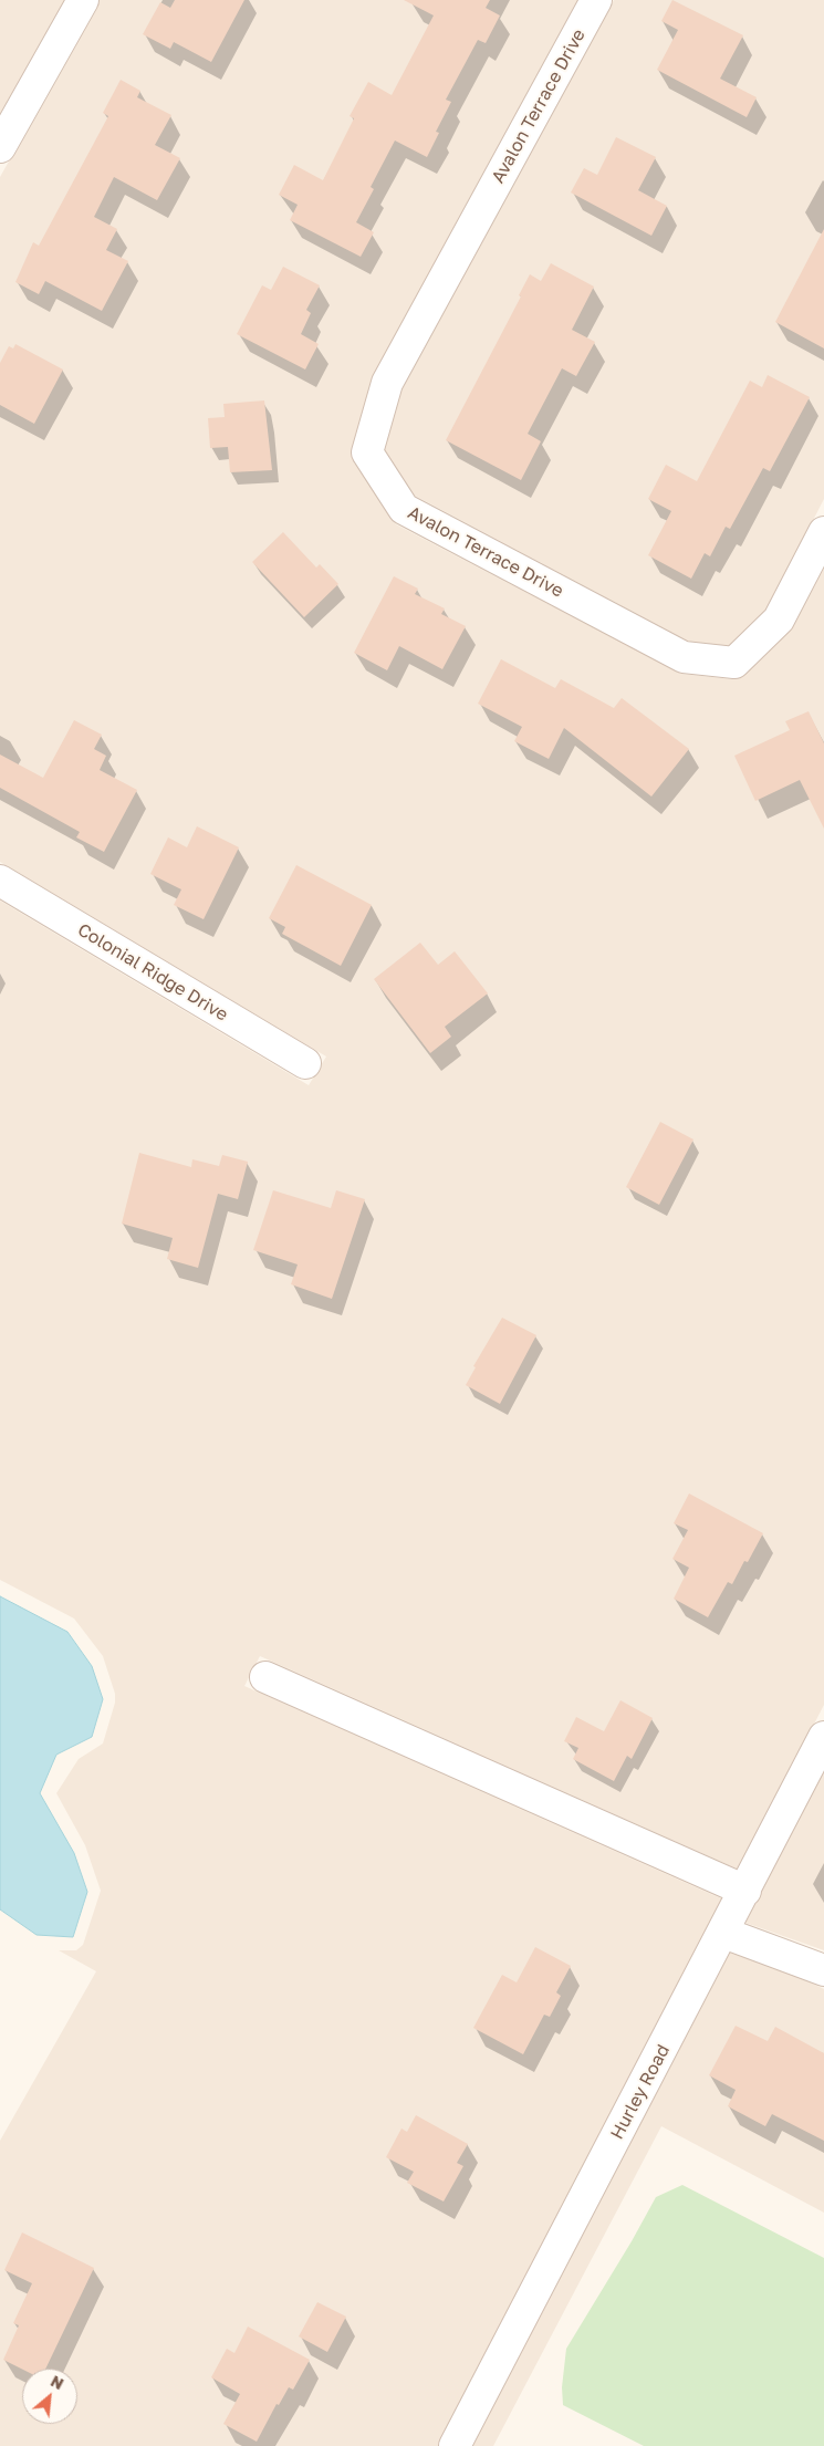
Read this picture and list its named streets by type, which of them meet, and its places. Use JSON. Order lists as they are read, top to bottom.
{
  "streets": {
    "street": ["Avalon Terrace Drive", "Colonial Ridge Drive", "Hurley Road"]
  },
  "north": "top right"
}
